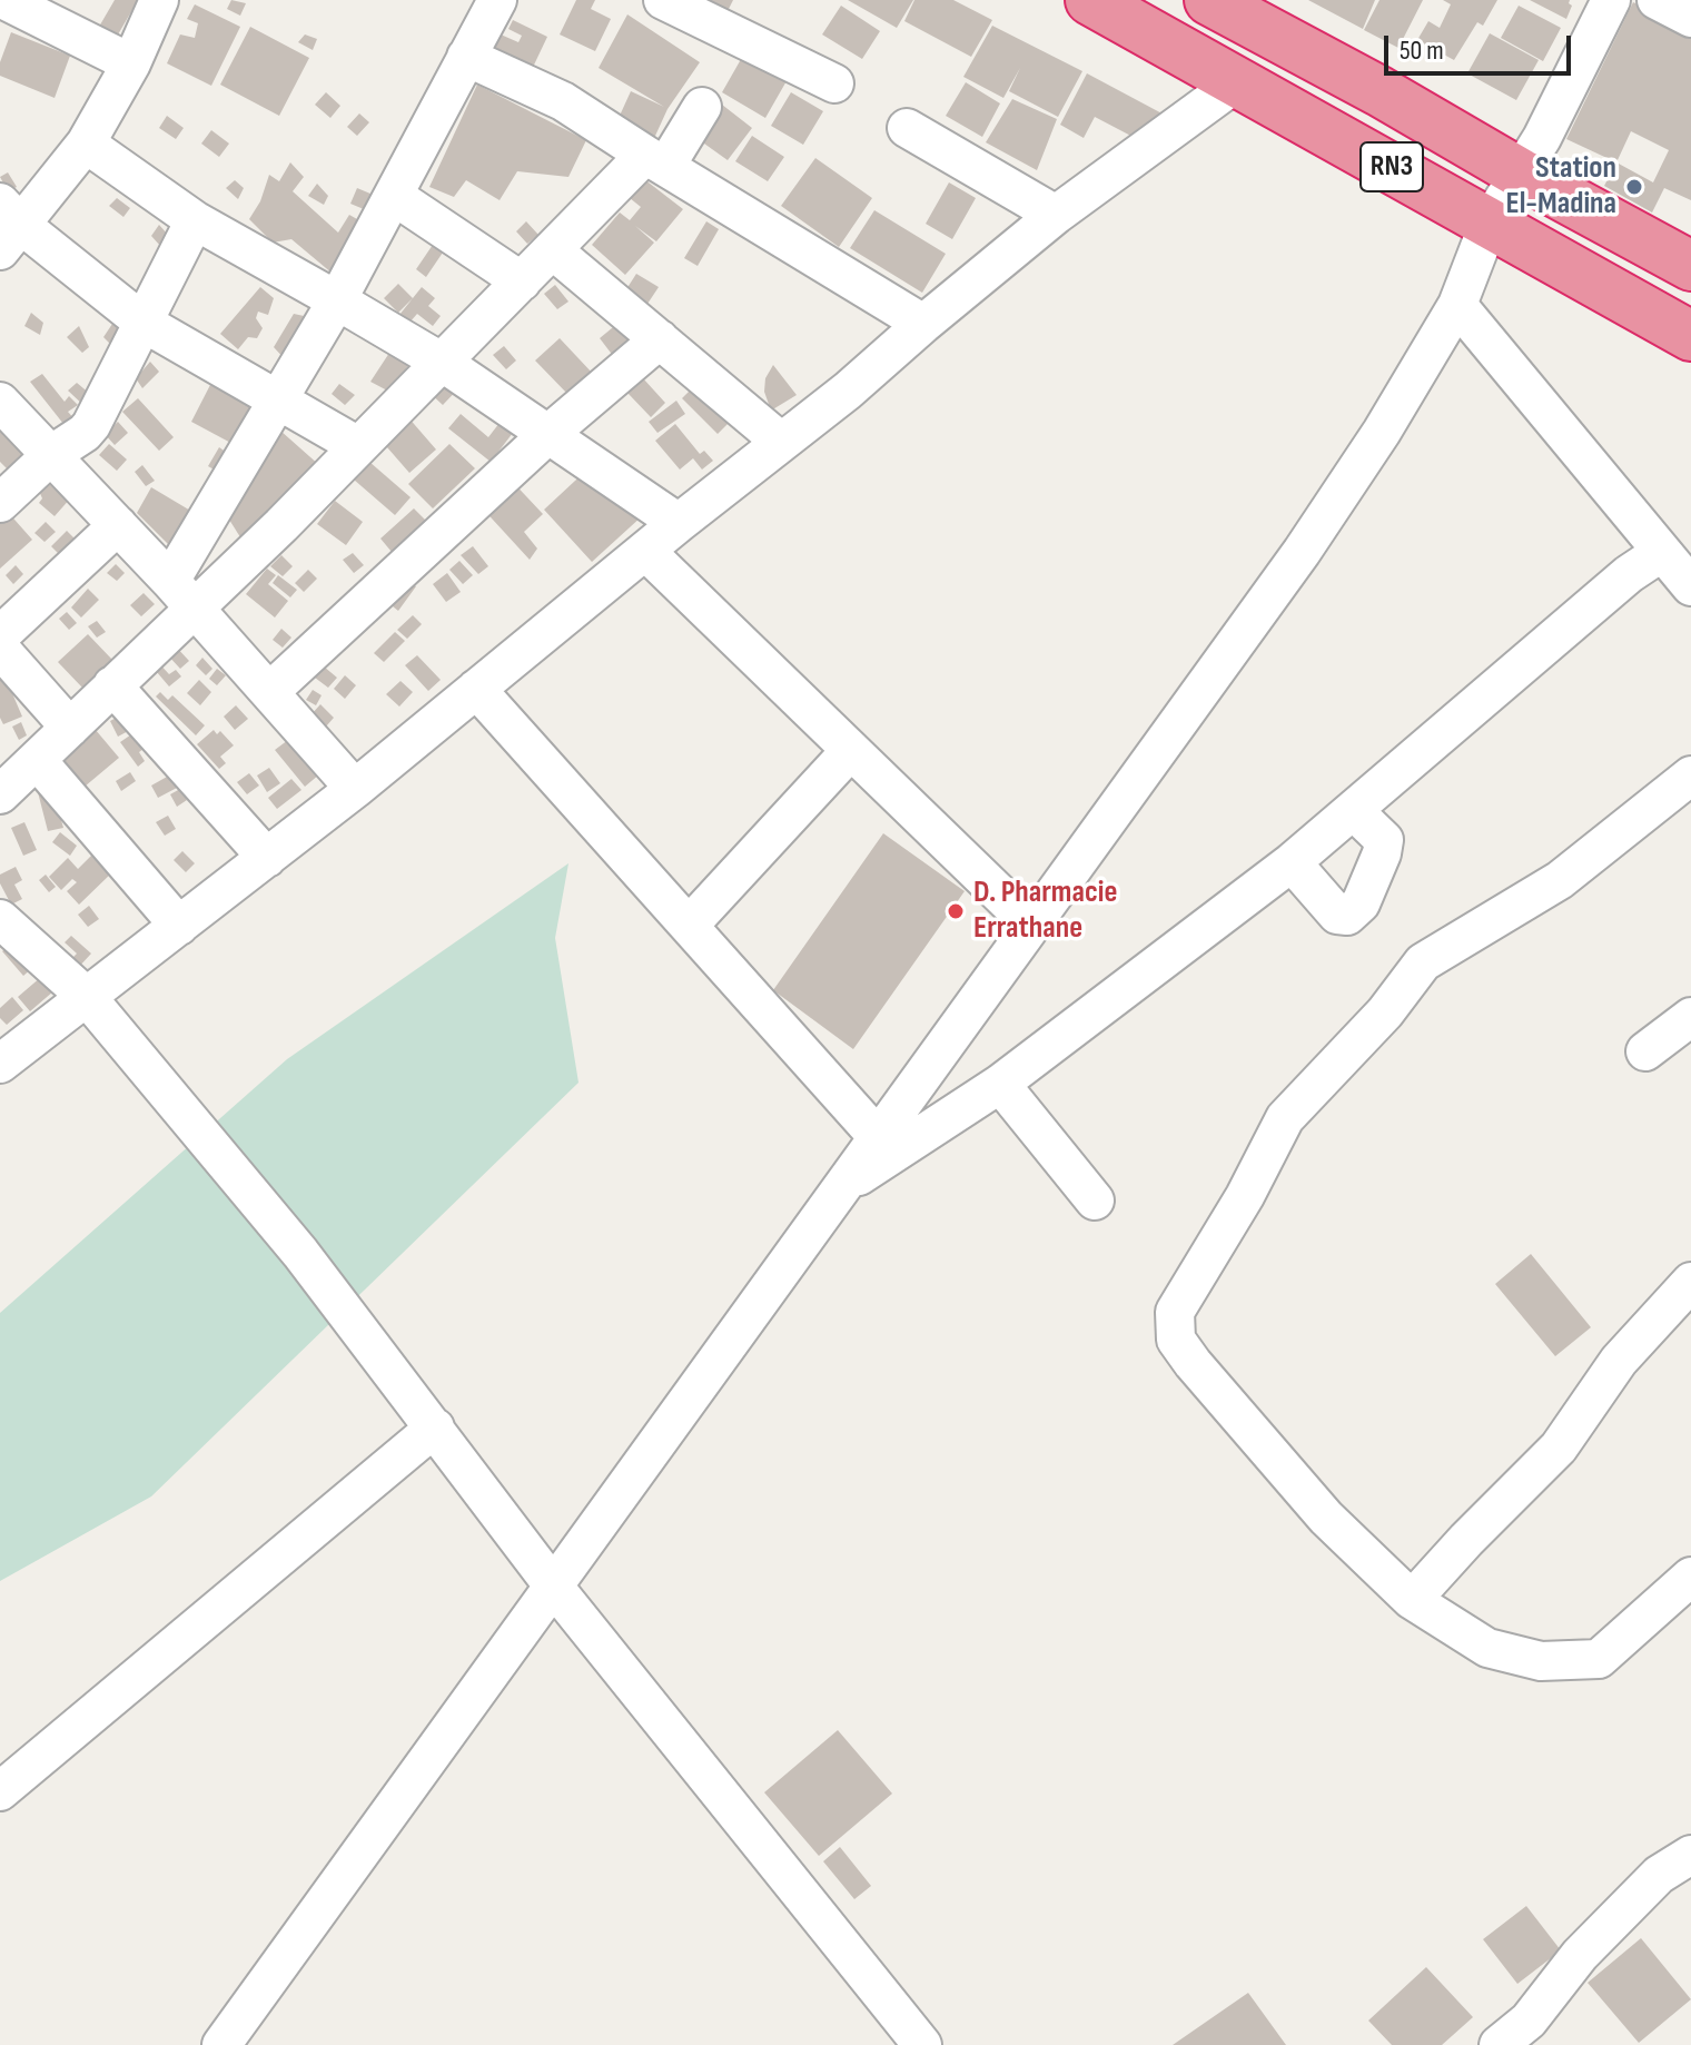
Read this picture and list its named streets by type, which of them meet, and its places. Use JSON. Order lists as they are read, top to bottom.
{
  "streets": {
    "highway": ["RN3"]
  },
  "places": ["Station El-Madina", "D. Pharmacie Errathane"],
  "scale_bar": "50 m"
}
